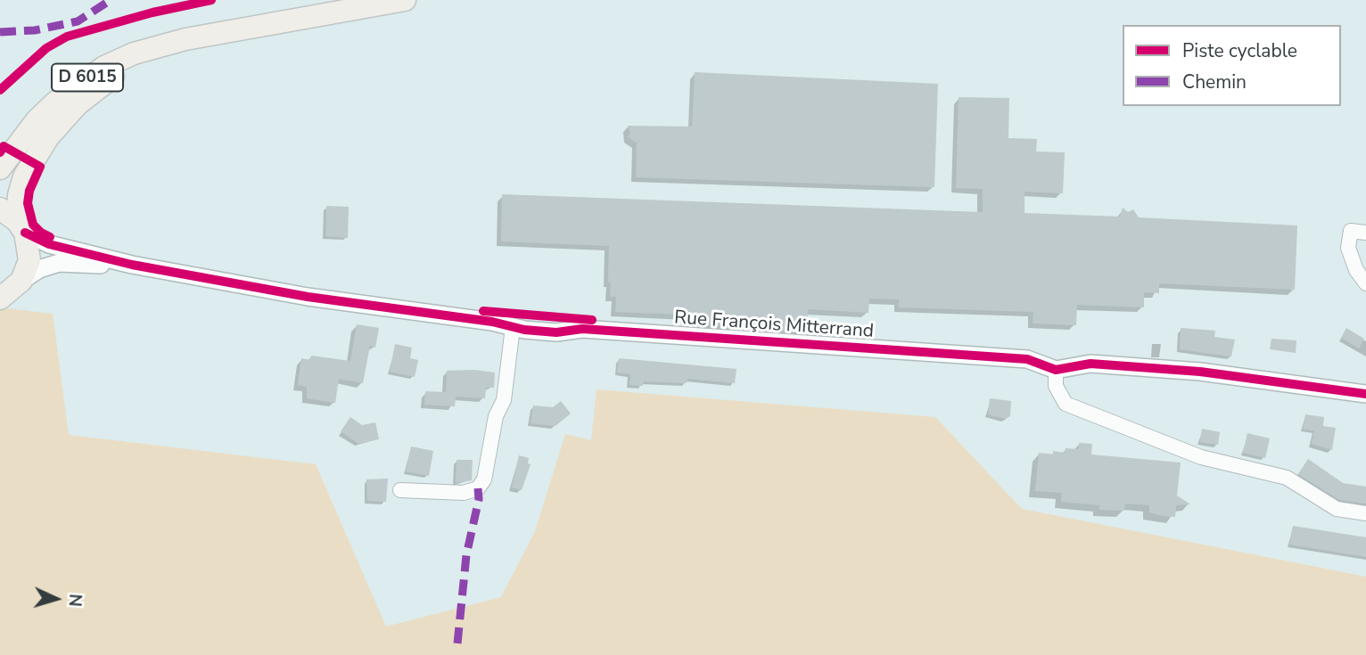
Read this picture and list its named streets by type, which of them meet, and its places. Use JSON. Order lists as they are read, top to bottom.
{
  "streets": {
    "main road": ["D 6015"],
    "street": ["Rue François Mitterrand"]
  },
  "legend": ["Piste cyclable", "Chemin"],
  "north": "right"
}
